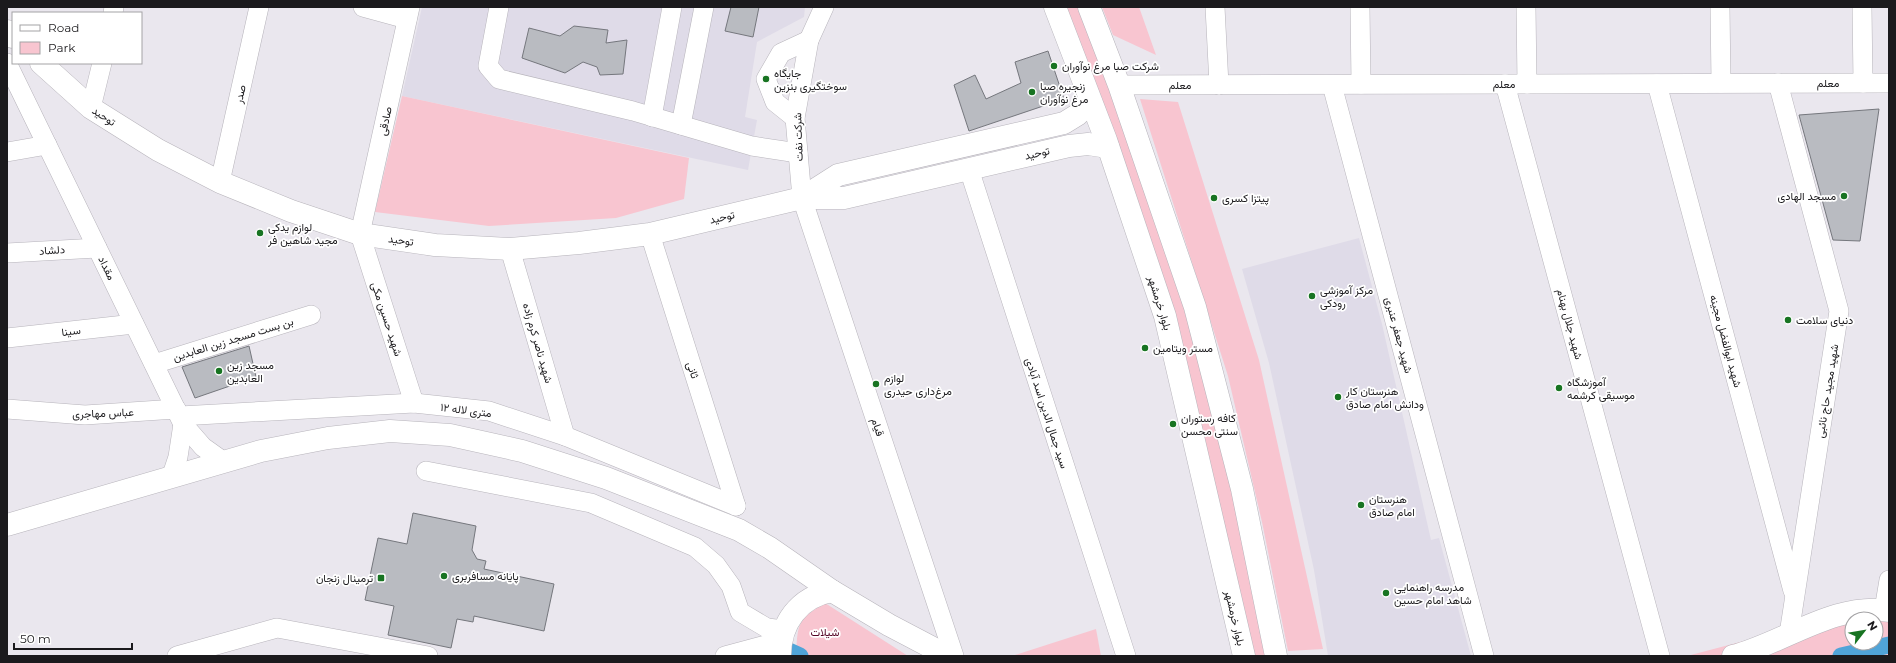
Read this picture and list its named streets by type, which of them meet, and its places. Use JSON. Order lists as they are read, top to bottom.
{
  "streets": {
    "main road": ["توحید", "بلوار خرمشهر"],
    "street": [
      "معلم",
      "صدر",
      "صادقی",
      "شرکت نفت",
      "دلشاد",
      "مقداد",
      "شهید حسین مکی",
      "شهید جلال بهنام",
      "سینا",
      "شهید جعفر عنبری",
      "بن بست مسجد زین العابدین",
      "شهید ابوالفضل مجینه",
      "شهید ناصر کرم زاده",
      "ثانی",
      "شهید مجید حاج نائبی",
      "۱۲ متری لاله",
      "عباس مهاجری",
      "سید جمال الدین اسد آبادی",
      "قیام"
    ]
  },
  "crossings": [
    ["معلم", "شهید جلال بهنام"],
    ["معلم", "شهید جعفر عنبری"],
    ["معلم", "شهید ابوالفضل مجینه"],
    ["معلم", "شهید مجید حاج نائبی"],
    ["صدر", "توحید"],
    ["توحید", "صادقی"],
    ["توحید", "شرکت نفت"],
    ["توحید", "بلوار خرمشهر"],
    ["توحید", "شهید حسین مکی"],
    ["توحید", "شهید ناصر کرم زاده"],
    ["توحید", "ثانی"],
    ["توحید", "سید جمال الدین اسد آبادی"],
    ["توحید", "قیام"],
    ["صادقی", "شهید حسین مکی"],
    ["شرکت نفت", "قیام"],
    ["دلشاد", "مقداد"],
    ["مقداد", "سینا"],
    ["مقداد", "بن بست مسجد زین العابدین"],
    ["مقداد", "۱۲ متری لاله"],
    ["مقداد", "عباس مهاجری"],
    ["شهید حسین مکی", "۱۲ متری لاله"],
    ["شهید ابوالفضل مجینه", "شهید مجید حاج نائبی"],
    ["شهید ناصر کرم زاده", "۱۲ متری لاله"],
    ["ثانی", "۱۲ متری لاله"],
    ["۱۲ متری لاله", "عباس مهاجری"]
  ],
  "parks": ["شیلات"],
  "places": {
    "other": [
      "شرکت صبا مرغ نوآوران",
      "جایگاه سوختگیرى بنزین",
      "زنجیره صبا مرغ نوآوران",
      "مسجد الهادی",
      "پیتزا کسری",
      "لوازم یدکی مجید شاهین فر",
      "مرکز آموزشی رودکی",
      "دنیای سلامت",
      "مستر ویتامین",
      "مسجد زین العابدین",
      "لوازم مرغ‌داری حیدری",
      "آموزشگاه موسیقی کرشمه",
      "هنرستان کار ودانش امام صادق",
      "کافه رستوران سنتی محسن",
      "هنرستان امام صادق",
      "پایانه مسافربری",
      "مدرسه راهنمایی شاهد امام حسین"
    ],
    "transit": ["ترمینال زنجان"]
  },
  "legend": ["Road", "Park"],
  "scale_bar": "50 m",
  "north": "top right"
}
